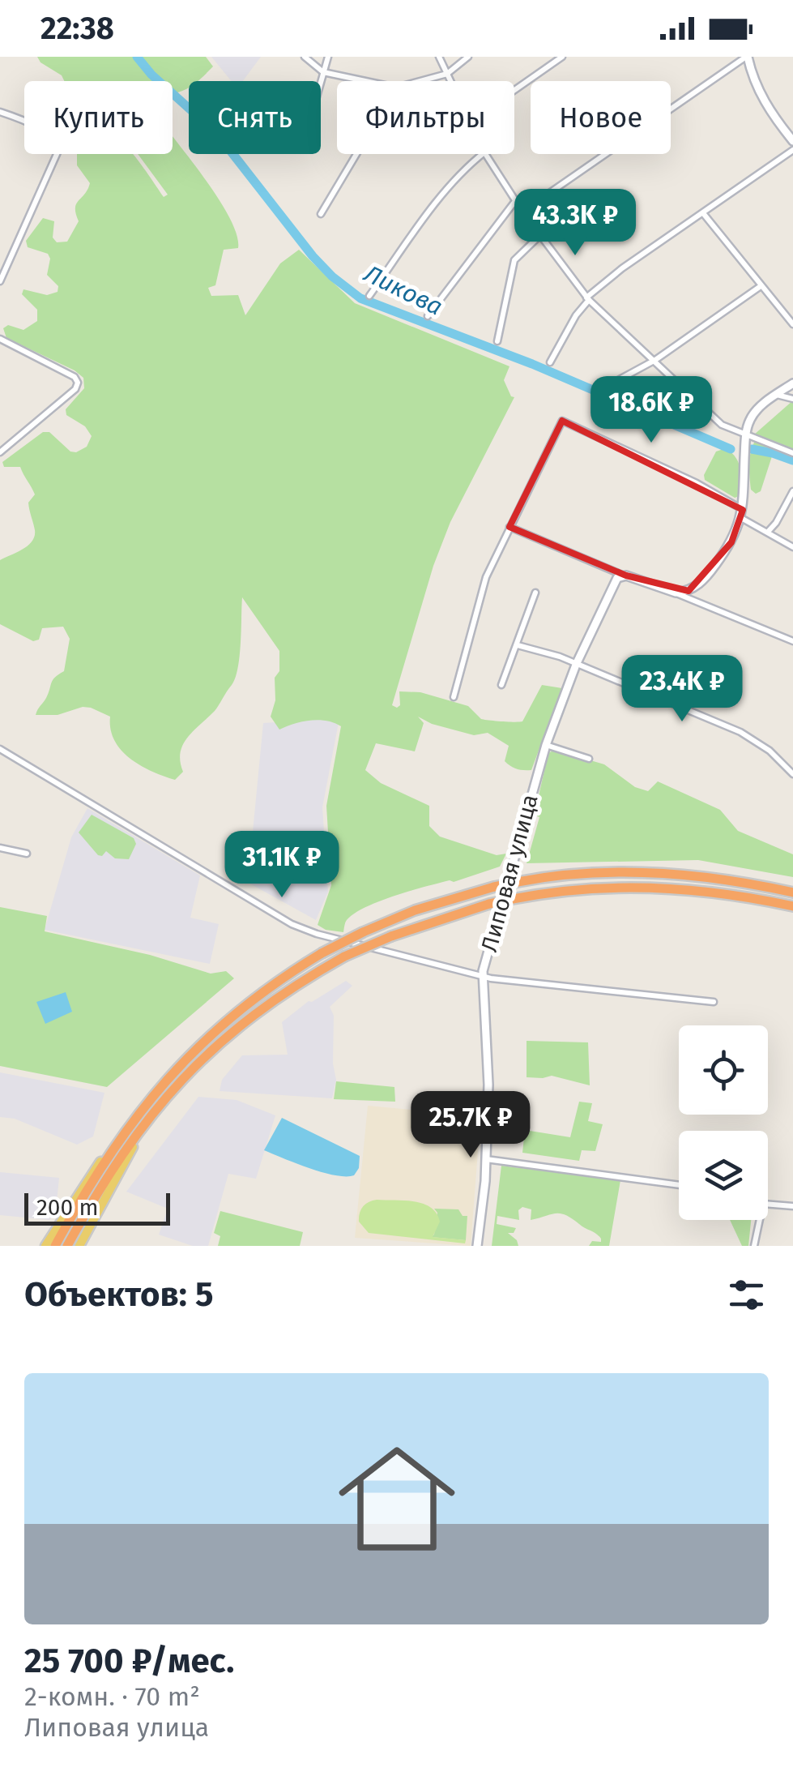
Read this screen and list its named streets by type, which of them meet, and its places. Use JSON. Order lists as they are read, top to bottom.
{
  "streets": {
    "street": ["Липовая улица"]
  },
  "water": ["Ликова"],
  "scale_bar": "200 m",
  "page": {
    "status": "22:38",
    "chip": [
      "Купить",
      "Снять",
      "Фильтры",
      "Новое"
    ],
    "price": [
      "43.3K ₽",
      "18.6K ₽",
      "23.4K ₽",
      "31.1K ₽",
      "25.7K ₽"
    ],
    "scale": "200 m",
    "heading": "Объектов: 5",
    "list": [
      {
        "name": "25 700 ₽/мес.",
        "note": "2-комн. · 70 m² · Липовая улица"
      }
    ]
  }
}
